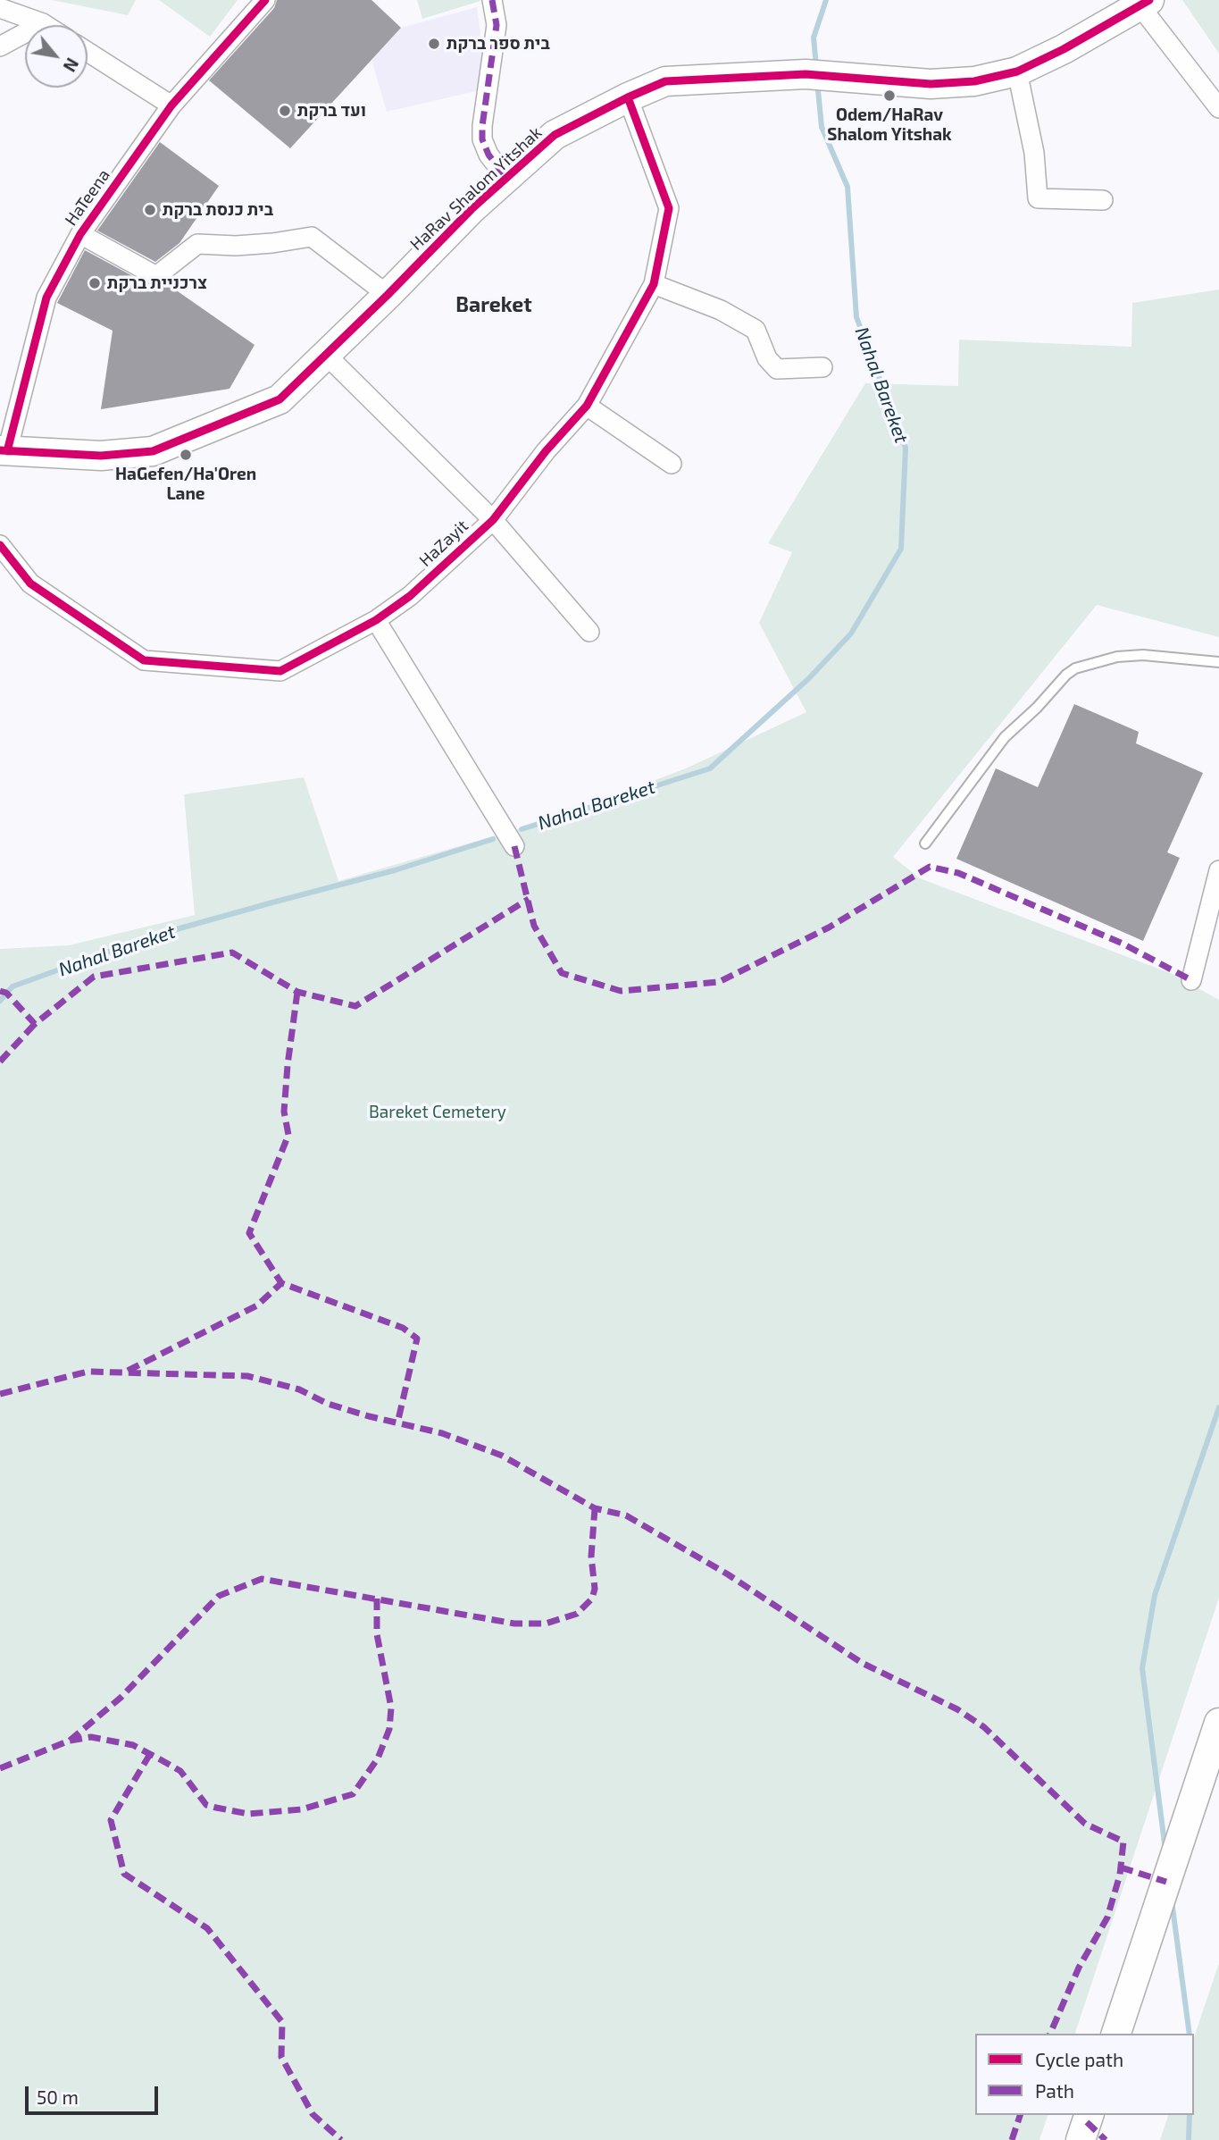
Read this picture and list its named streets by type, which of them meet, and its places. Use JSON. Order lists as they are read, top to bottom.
{
  "streets": {
    "street": ["HaRav Shalom Yitshak", "HaTeena", "HaZayit"]
  },
  "crossings": [
    ["HaRav Shalom Yitshak", "HaTeena"],
    ["HaRav Shalom Yitshak", "HaZayit"]
  ],
  "districts": ["Bareket"],
  "water": ["Nahal Bareket"],
  "parks": ["Bareket Cemetery"],
  "places": [
    "בית ספר ברקת",
    "Odem/HaRav Shalom Yitshak",
    "ועד ברקת",
    "בית כנסת ברקת",
    "צרכניית ברקת",
    "HaGefen/Ha'Oren Lane"
  ],
  "legend": ["Cycle path", "Path"],
  "scale_bar": "50 m",
  "north": "bottom right"
}
